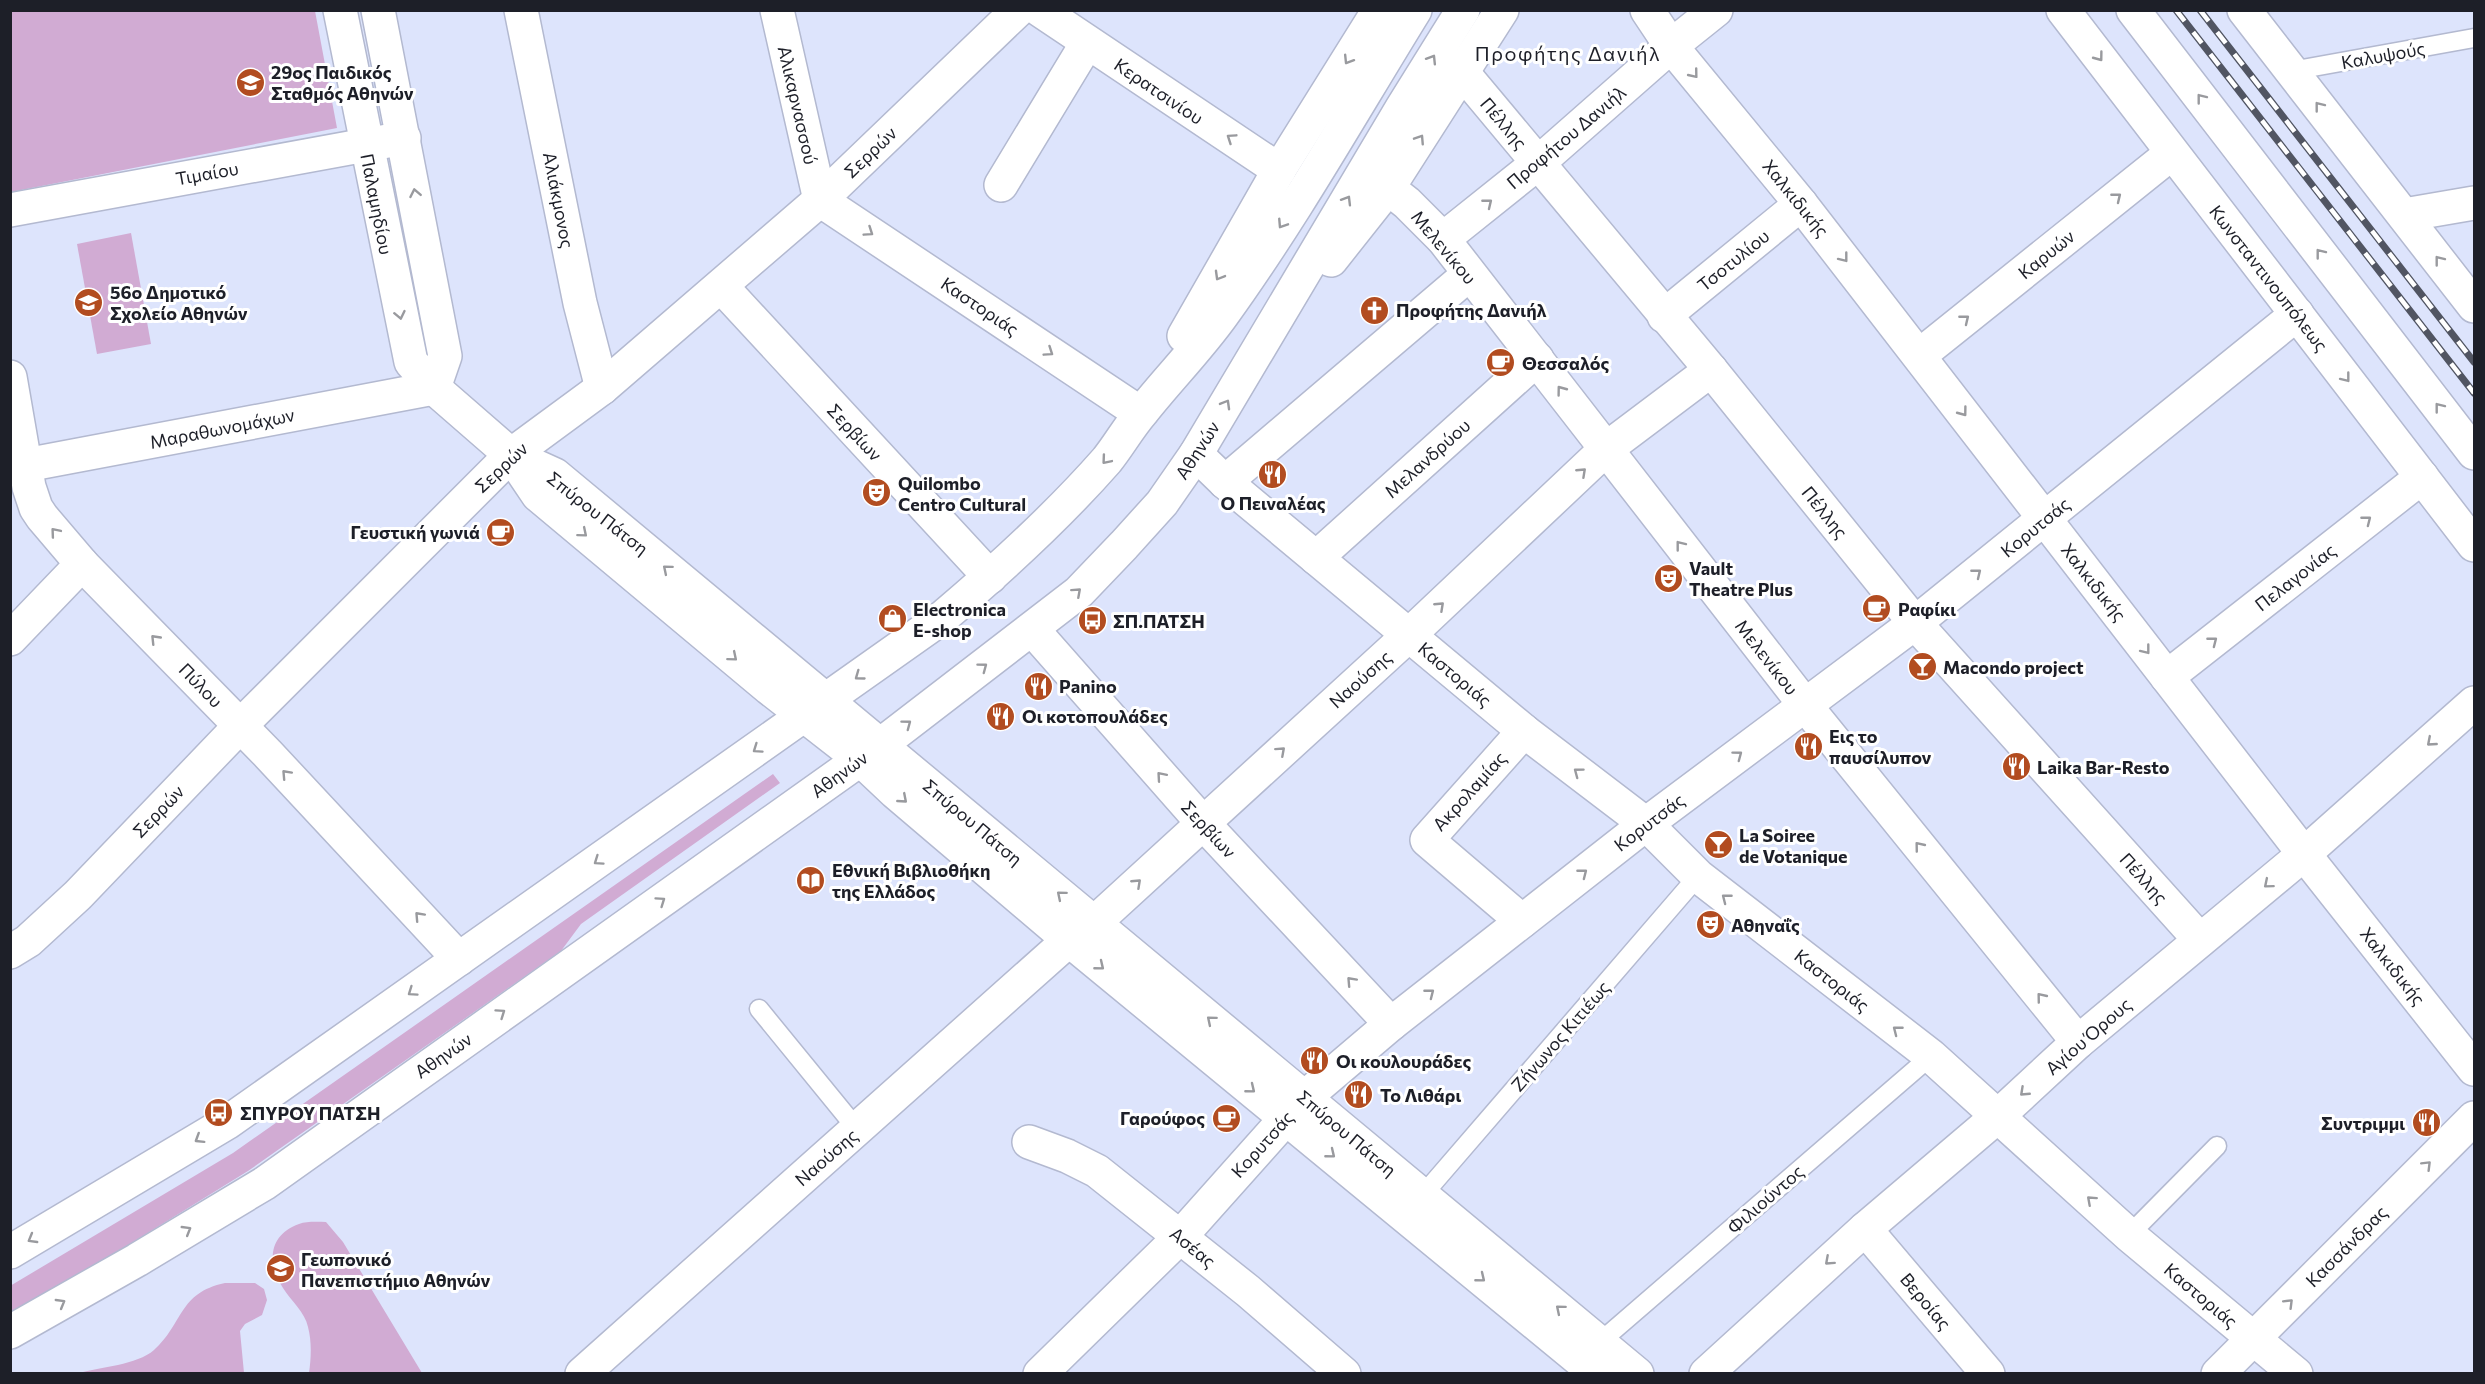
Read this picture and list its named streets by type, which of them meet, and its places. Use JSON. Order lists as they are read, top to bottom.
{
  "streets": {
    "main road": [
      "Κερατσινίου",
      "Αλικαρνασσού",
      "Πέλλης",
      "Προφήτου Δανιήλ",
      "Σερρών",
      "Τιμαίου",
      "Χαλκιδικής",
      "Αλιάκμονος",
      "Παλαμηδίου",
      "Μελενίκου",
      "Καρυών",
      "Τσοτυλίου",
      "Κωνσταντινουπόλεως",
      "Καστοριάς",
      "Μαραθωνομάχων",
      "Σερβίων",
      "Αθηνών",
      "Μελανδρύου",
      "Σπύρου Πάτση",
      "Κορυτσάς",
      "Πελαγονίας",
      "Ναούσης",
      "Πύλου",
      "Ακρολαμίας",
      "Αγίου Όρους",
      "Κασσάνδρας",
      "Ασέας",
      "Βεροίας"
    ],
    "lane": ["Καλυψούς", "Ζήνωνος Κιτιέως", "Φιλιούντος"]
  },
  "crossings": [
    ["Αλικαρνασσού", "Σερρών"],
    ["Αλικαρνασσού", "Καστοριάς"],
    ["Πέλλης", "Προφήτου Δανιήλ"],
    ["Πέλλης", "Τσοτυλίου"],
    ["Πέλλης", "Κορυτσάς"],
    ["Πέλλης", "Ναούσης"],
    ["Πέλλης", "Αγίου Όρους"],
    ["Προφήτου Δανιήλ", "Χαλκιδικής"],
    ["Προφήτου Δανιήλ", "Μελενίκου"],
    ["Σερρών", "Αλιάκμονος"],
    ["Σερρών", "Παλαμηδίου"],
    ["Σερρών", "Καστοριάς"],
    ["Σερρών", "Σερβίων"],
    ["Σερρών", "Σπύρου Πάτση"],
    ["Σερρών", "Πύλου"],
    ["Τιμαίου", "Παλαμηδίου"],
    ["Χαλκιδικής", "Καρυών"],
    ["Χαλκιδικής", "Τσοτυλίου"],
    ["Χαλκιδικής", "Κορυτσάς"],
    ["Χαλκιδικής", "Πελαγονίας"],
    ["Χαλκιδικής", "Αγίου Όρους"],
    ["Παλαμηδίου", "Μαραθωνομάχων"],
    ["Παλαμηδίου", "Σπύρου Πάτση"],
    ["Μελενίκου", "Μελανδρύου"],
    ["Μελενίκου", "Κορυτσάς"],
    ["Μελενίκου", "Ναούσης"],
    ["Μελενίκου", "Αγίου Όρους"],
    ["Καρυών", "Κωνσταντινουπόλεως"],
    ["Κωνσταντινουπόλεως", "Κορυτσάς"],
    ["Κωνσταντινουπόλεως", "Πελαγονίας"],
    ["Καστοριάς", "Αθηνών"],
    ["Καστοριάς", "Μελανδρύου"],
    ["Καστοριάς", "Κορυτσάς"],
    ["Καστοριάς", "Ναούσης"],
    ["Καστοριάς", "Ακρολαμίας"],
    ["Καστοριάς", "Ζήνωνος Κιτιέως"],
    ["Καστοριάς", "Αγίου Όρους"],
    ["Καστοριάς", "Φιλιούντος"],
    ["Καστοριάς", "Κασσάνδρας"],
    ["Μαραθωνομάχων", "Πύλου"],
    ["Σερβίων", "Αθηνών"],
    ["Σερβίων", "Κορυτσάς"],
    ["Σερβίων", "Ναούσης"],
    ["Αθηνών", "Σπύρου Πάτση"],
    ["Σπύρου Πάτση", "Κορυτσάς"],
    ["Σπύρου Πάτση", "Ναούσης"],
    ["Σπύρου Πάτση", "Ζήνωνος Κιτιέως"],
    ["Σπύρου Πάτση", "Φιλιούντος"],
    ["Κορυτσάς", "Ακρολαμίας"],
    ["Κορυτσάς", "Ασέας"],
    ["Αγίου Όρους", "Βεροίας"]
  ],
  "one_way": [
    "Κερατσινίου",
    "Χαλκιδικής",
    "Μελενίκου",
    "Καρυών",
    "Σερβίων",
    "Κορυτσάς",
    "Πελαγονίας",
    "Πύλου",
    "Αγίου Όρους",
    "Κασσάνδρας"
  ],
  "districts": ["Προφήτης Δανιήλ"],
  "places": {
    "school or university": ["29ος Παιδικός Σταθμός Αθηνών", "56ο Δημοτικό Σχολείο Αθηνών", "Γεωπονικό Πανεπιστήμιο Αθηνών"],
    "church": ["Προφήτης Δανιήλ"],
    "cafe": [
      "Θεσσαλός",
      "Γευστική γωνιά",
      "Ραφίκι",
      "Γαρούφος"
    ],
    "restaurant": [
      "Ο Πειναλέας",
      "Panino",
      "Οι κοτοπουλάδες",
      "Εις το παυσίλυπον",
      "Laika Bar-Resto",
      "Οι κουλουράδες",
      "Το Λιθάρι",
      "Συντριμμι"
    ],
    "theatre": ["Quilombo Centro Cultural", "Vault Theatre Plus", "Αθηναΐς"],
    "shop": ["Electronica E-shop"],
    "bus stop": ["ΣΠ.ΠΑΤΣΗ", "ΣΠΥΡΟΥ ΠΑΤΣΗ"],
    "bar": ["Macondo project", "La Soiree de Votanique"],
    "library": ["Εθνική Βιβλιοθήκη της Ελλάδος"]
  }
}
